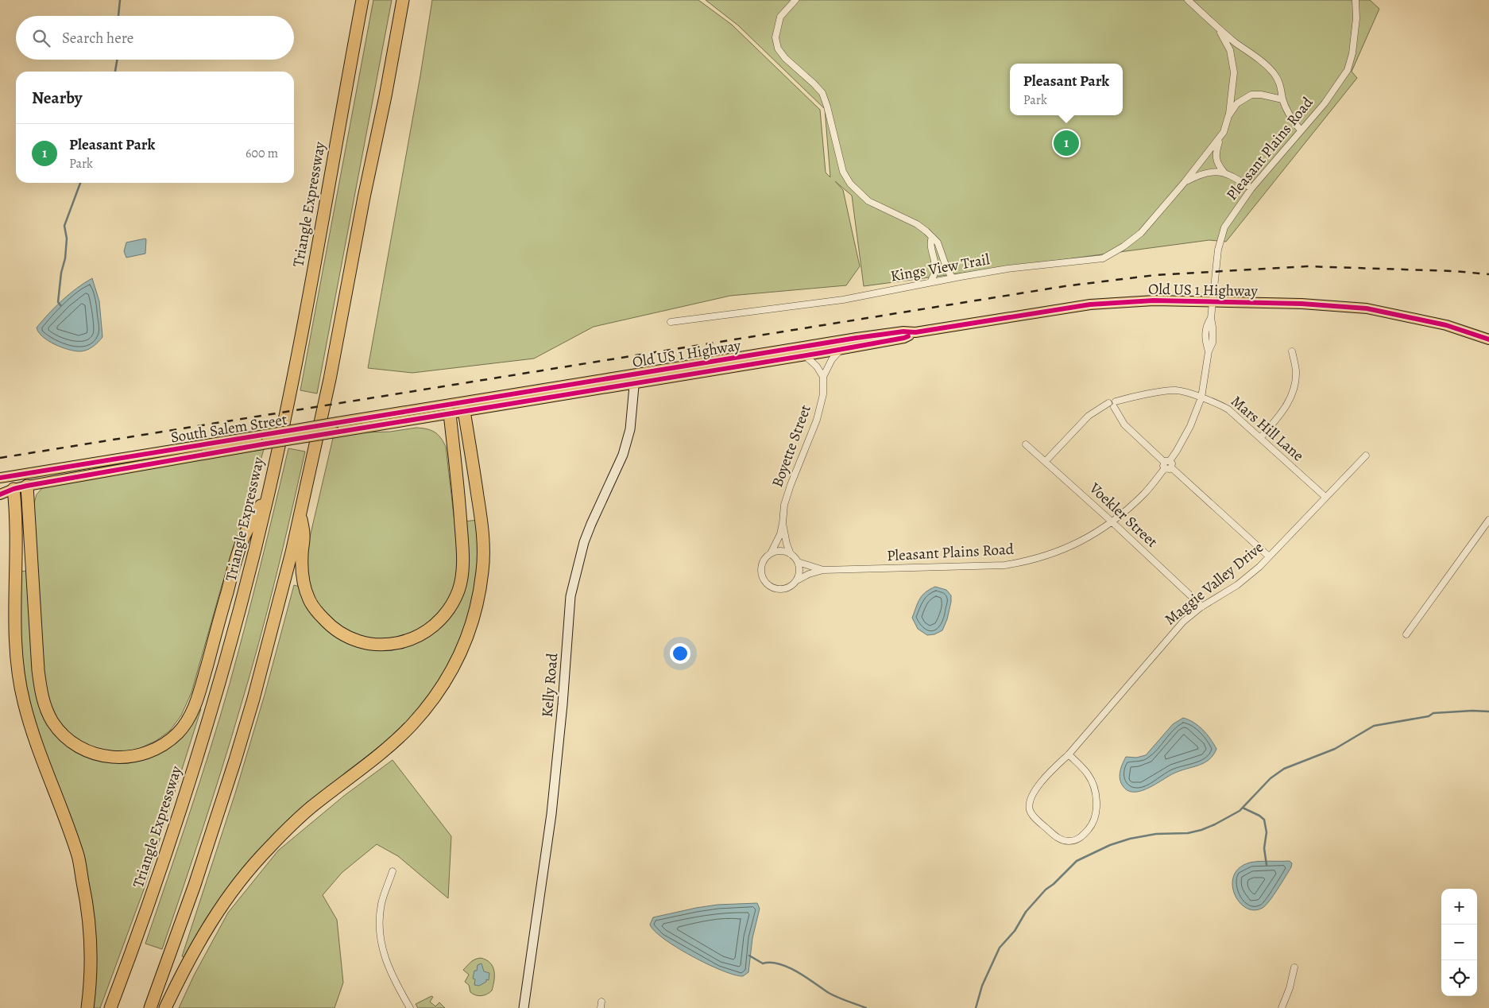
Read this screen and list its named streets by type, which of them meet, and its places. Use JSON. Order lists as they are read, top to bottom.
{
  "streets": {
    "highway": ["Triangle Expressway"],
    "main road": ["Old US 1 Highway", "South Salem Street"],
    "street": [
      "Pleasant Plains Road",
      "Kings View Trail",
      "Mars Hill Lane",
      "Boyette Street",
      "Voekler Street",
      "Maggie Valley Drive",
      "Kelly Road"
    ]
  },
  "crossings": [
    ["Pleasant Plains Road", "Kings View Trail"],
    ["Pleasant Plains Road", "Old US 1 Highway"],
    ["Pleasant Plains Road", "Mars Hill Lane"],
    ["Pleasant Plains Road", "Boyette Street"],
    ["Pleasant Plains Road", "Voekler Street"],
    ["Old US 1 Highway", "South Salem Street"],
    ["Old US 1 Highway", "Boyette Street"],
    ["Old US 1 Highway", "Kelly Road"],
    ["Mars Hill Lane", "Voekler Street"],
    ["Mars Hill Lane", "Maggie Valley Drive"],
    ["Voekler Street", "Maggie Valley Drive"]
  ],
  "page": {
    "search": "Search here",
    "popup": ["Pleasant Park", "Park"],
    "heading": "Nearby",
    "list": [
      {
        "mark": "1",
        "name": "Pleasant Park",
        "note": "Park",
        "value": "600 m"
      }
    ],
    "pins": "1",
    "map_buttons": ["+", "−"]
  }
}
